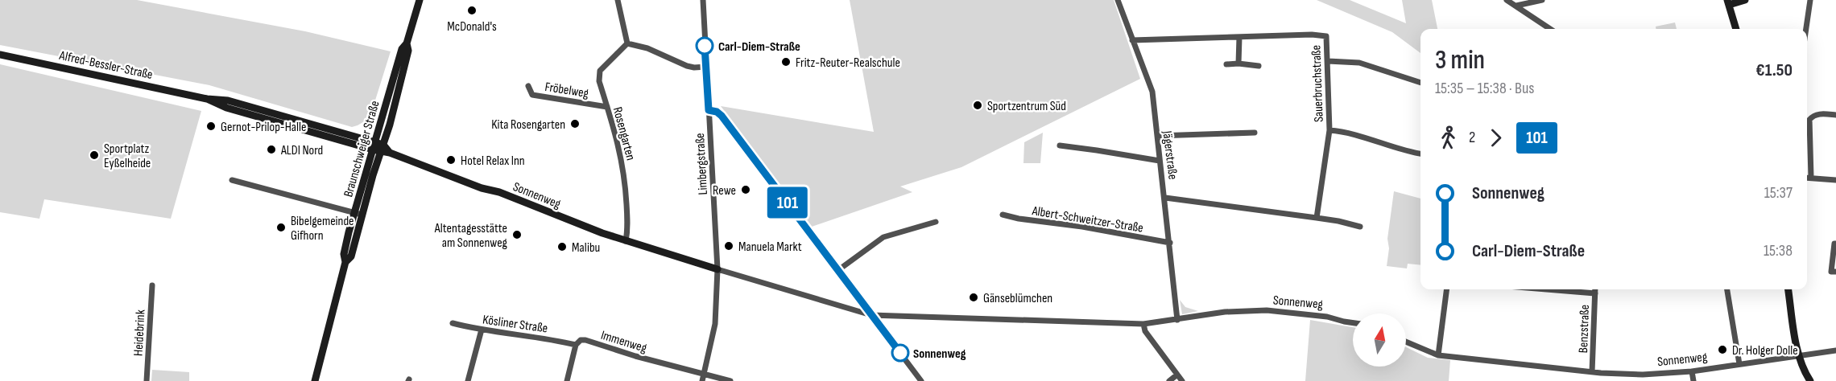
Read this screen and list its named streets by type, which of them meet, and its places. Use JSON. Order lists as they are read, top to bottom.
{
  "streets": {
    "street": [
      "Alfred-Bessler-Straße",
      "Sauerbruchstraße",
      "Fröbelweg",
      "Rosengarten",
      "Braunschweiger Straße",
      "Jägerstraße",
      "Limbergstraße",
      "Sonnenweg",
      "Albert-Schweitzer-Straße",
      "Kösliner Straße",
      "Benzstraße",
      "Heidebrink",
      "Immenweg"
    ]
  },
  "crossings": [
    ["Alfred-Bessler-Straße", "Braunschweiger Straße"],
    ["Alfred-Bessler-Straße", "Sonnenweg"],
    ["Sauerbruchstraße", "Jägerstraße"],
    ["Fröbelweg", "Rosengarten"],
    ["Rosengarten", "Sonnenweg"],
    ["Braunschweiger Straße", "Sonnenweg"],
    ["Jägerstraße", "Sonnenweg"],
    ["Jägerstraße", "Albert-Schweitzer-Straße"],
    ["Limbergstraße", "Sonnenweg"],
    ["Limbergstraße", "Immenweg"],
    ["Sonnenweg", "Benzstraße"],
    ["Kösliner Straße", "Immenweg"]
  ],
  "places": [
    "McDonald's",
    "Carl-Diem-Straße",
    "Fritz-Reuter-Realschule",
    "Sportzentrum Süd",
    "Kita Rosengarten",
    "Gernot-Prilop-Halle",
    "ALDI Nord",
    "Sportplatz Eyßelheide",
    "Hotel Relax Inn",
    "Rewe",
    "Bibelgemeinde Gifhorn",
    "Altentagesstätte am Sonnenweg",
    "Manuela Markt",
    "Malibu",
    "Gänseblümchen",
    "Dr. Holger Dolle",
    "Sonnenweg"
  ],
  "lines": ["bus line 101"],
  "north": "top",
  "page": {
    "on_map": "101",
    "heading": ["3 min", "15:35 – 15:38 · Bus", "€1.50"],
    "legs": ["2", "101"],
    "list": [
      {
        "name": "Sonnenweg",
        "value": "15:37"
      },
      {
        "name": "Carl-Diem-Straße",
        "value": "15:38"
      }
    ]
  }
}
